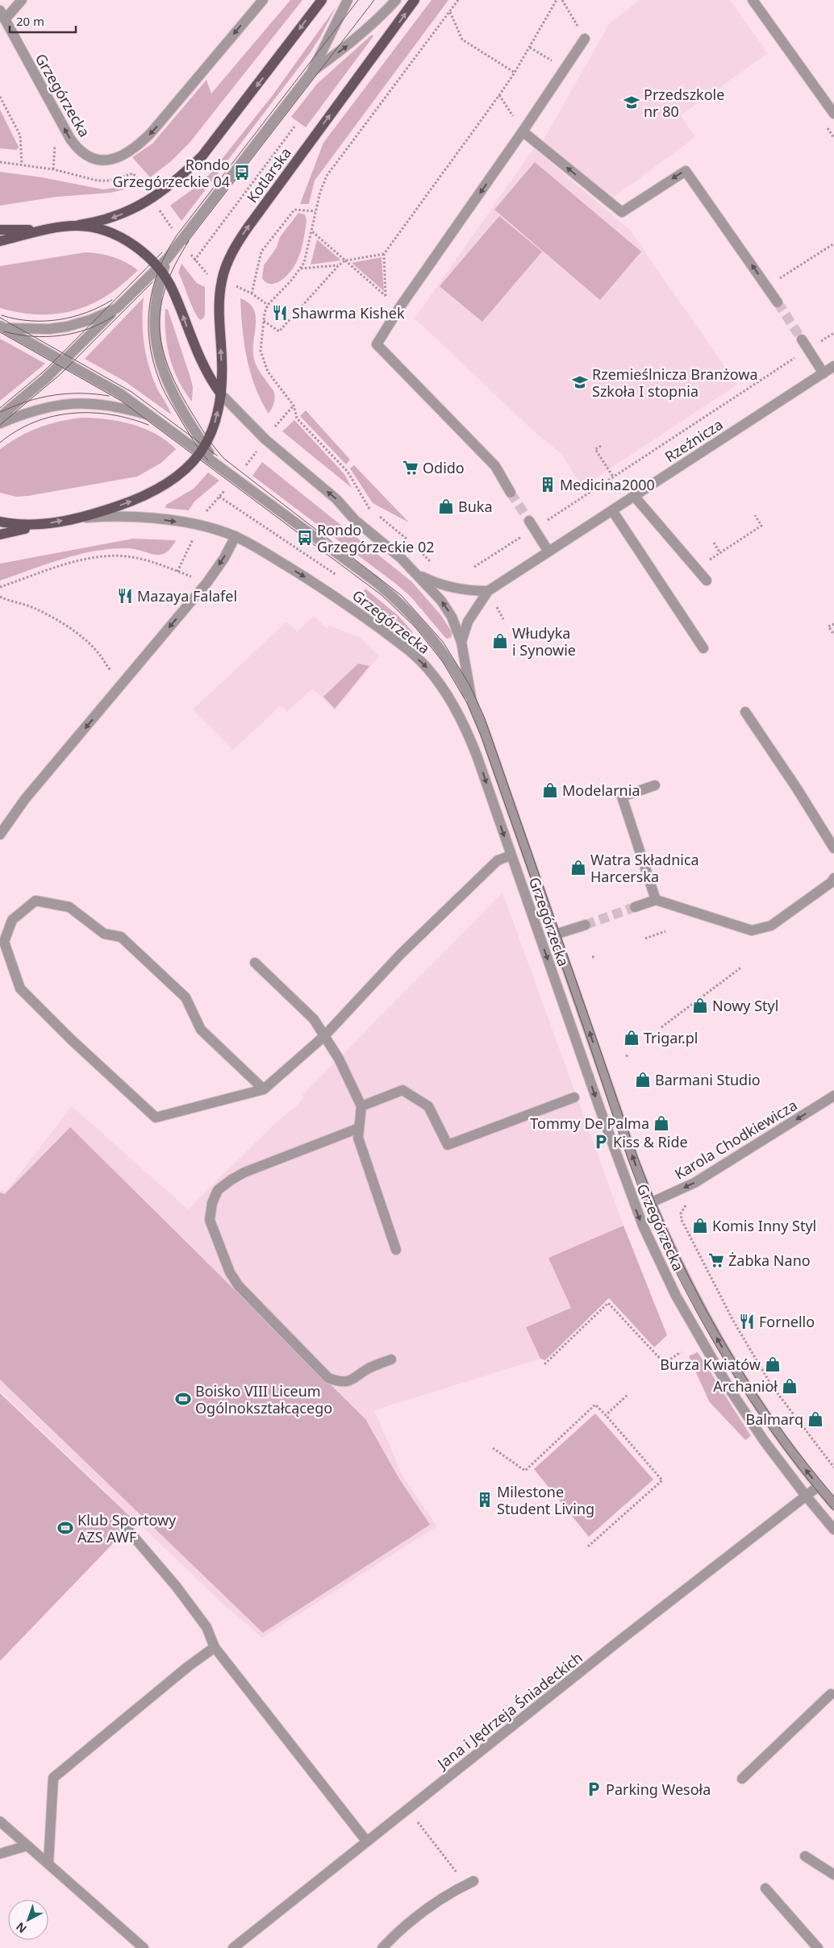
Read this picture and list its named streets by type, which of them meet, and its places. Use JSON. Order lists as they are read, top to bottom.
{
  "streets": {
    "main road": ["Kotlarska"],
    "street": [
      "Grzegórzecka",
      "Rzeźnicza",
      "Karola Chodkiewicza",
      "Jana i Jędrzeja Śniadeckich"
    ]
  },
  "crossings": [
    ["Grzegórzecka", "Kotlarska"],
    ["Grzegórzecka", "Rzeźnicza"],
    ["Grzegórzecka", "Karola Chodkiewicza"],
    ["Grzegórzecka", "Jana i Jędrzeja Śniadeckich"]
  ],
  "one_way": ["Karola Chodkiewicza"],
  "places": {
    "school or university": ["Przedszkole nr 80", "Rzemieślnicza Branżowa Szkoła I stopnia"],
    "bus stop": ["Rondo Grzegórzeckie 04", "Rondo Grzegórzeckie 02"],
    "restaurant": ["Shawrma Kishek", "Mazaya Falafel", "Fornello"],
    "supermarket": ["Odido", "Żabka Nano"],
    "building": ["Medicina2000", "Milestone Student Living"],
    "shop": [
      "Buka",
      "Włudyka i Synowie",
      "Modelarnia",
      "Watra Składnica Harcerska",
      "Nowy Styl",
      "Trigar.pl",
      "Barmani Studio",
      "Tommy De Palma",
      "Komis Inny Styl",
      "Burza Kwiatów",
      "Archanioł",
      "Balmarq"
    ],
    "parking": ["Kiss & Ride", "Parking Wesoła"],
    "sports": ["Boisko VIII Liceum Ogólnokształcącego", "Klub Sportowy AZS AWF"]
  },
  "scale_bar": "20 m",
  "north": "bottom left"
}
